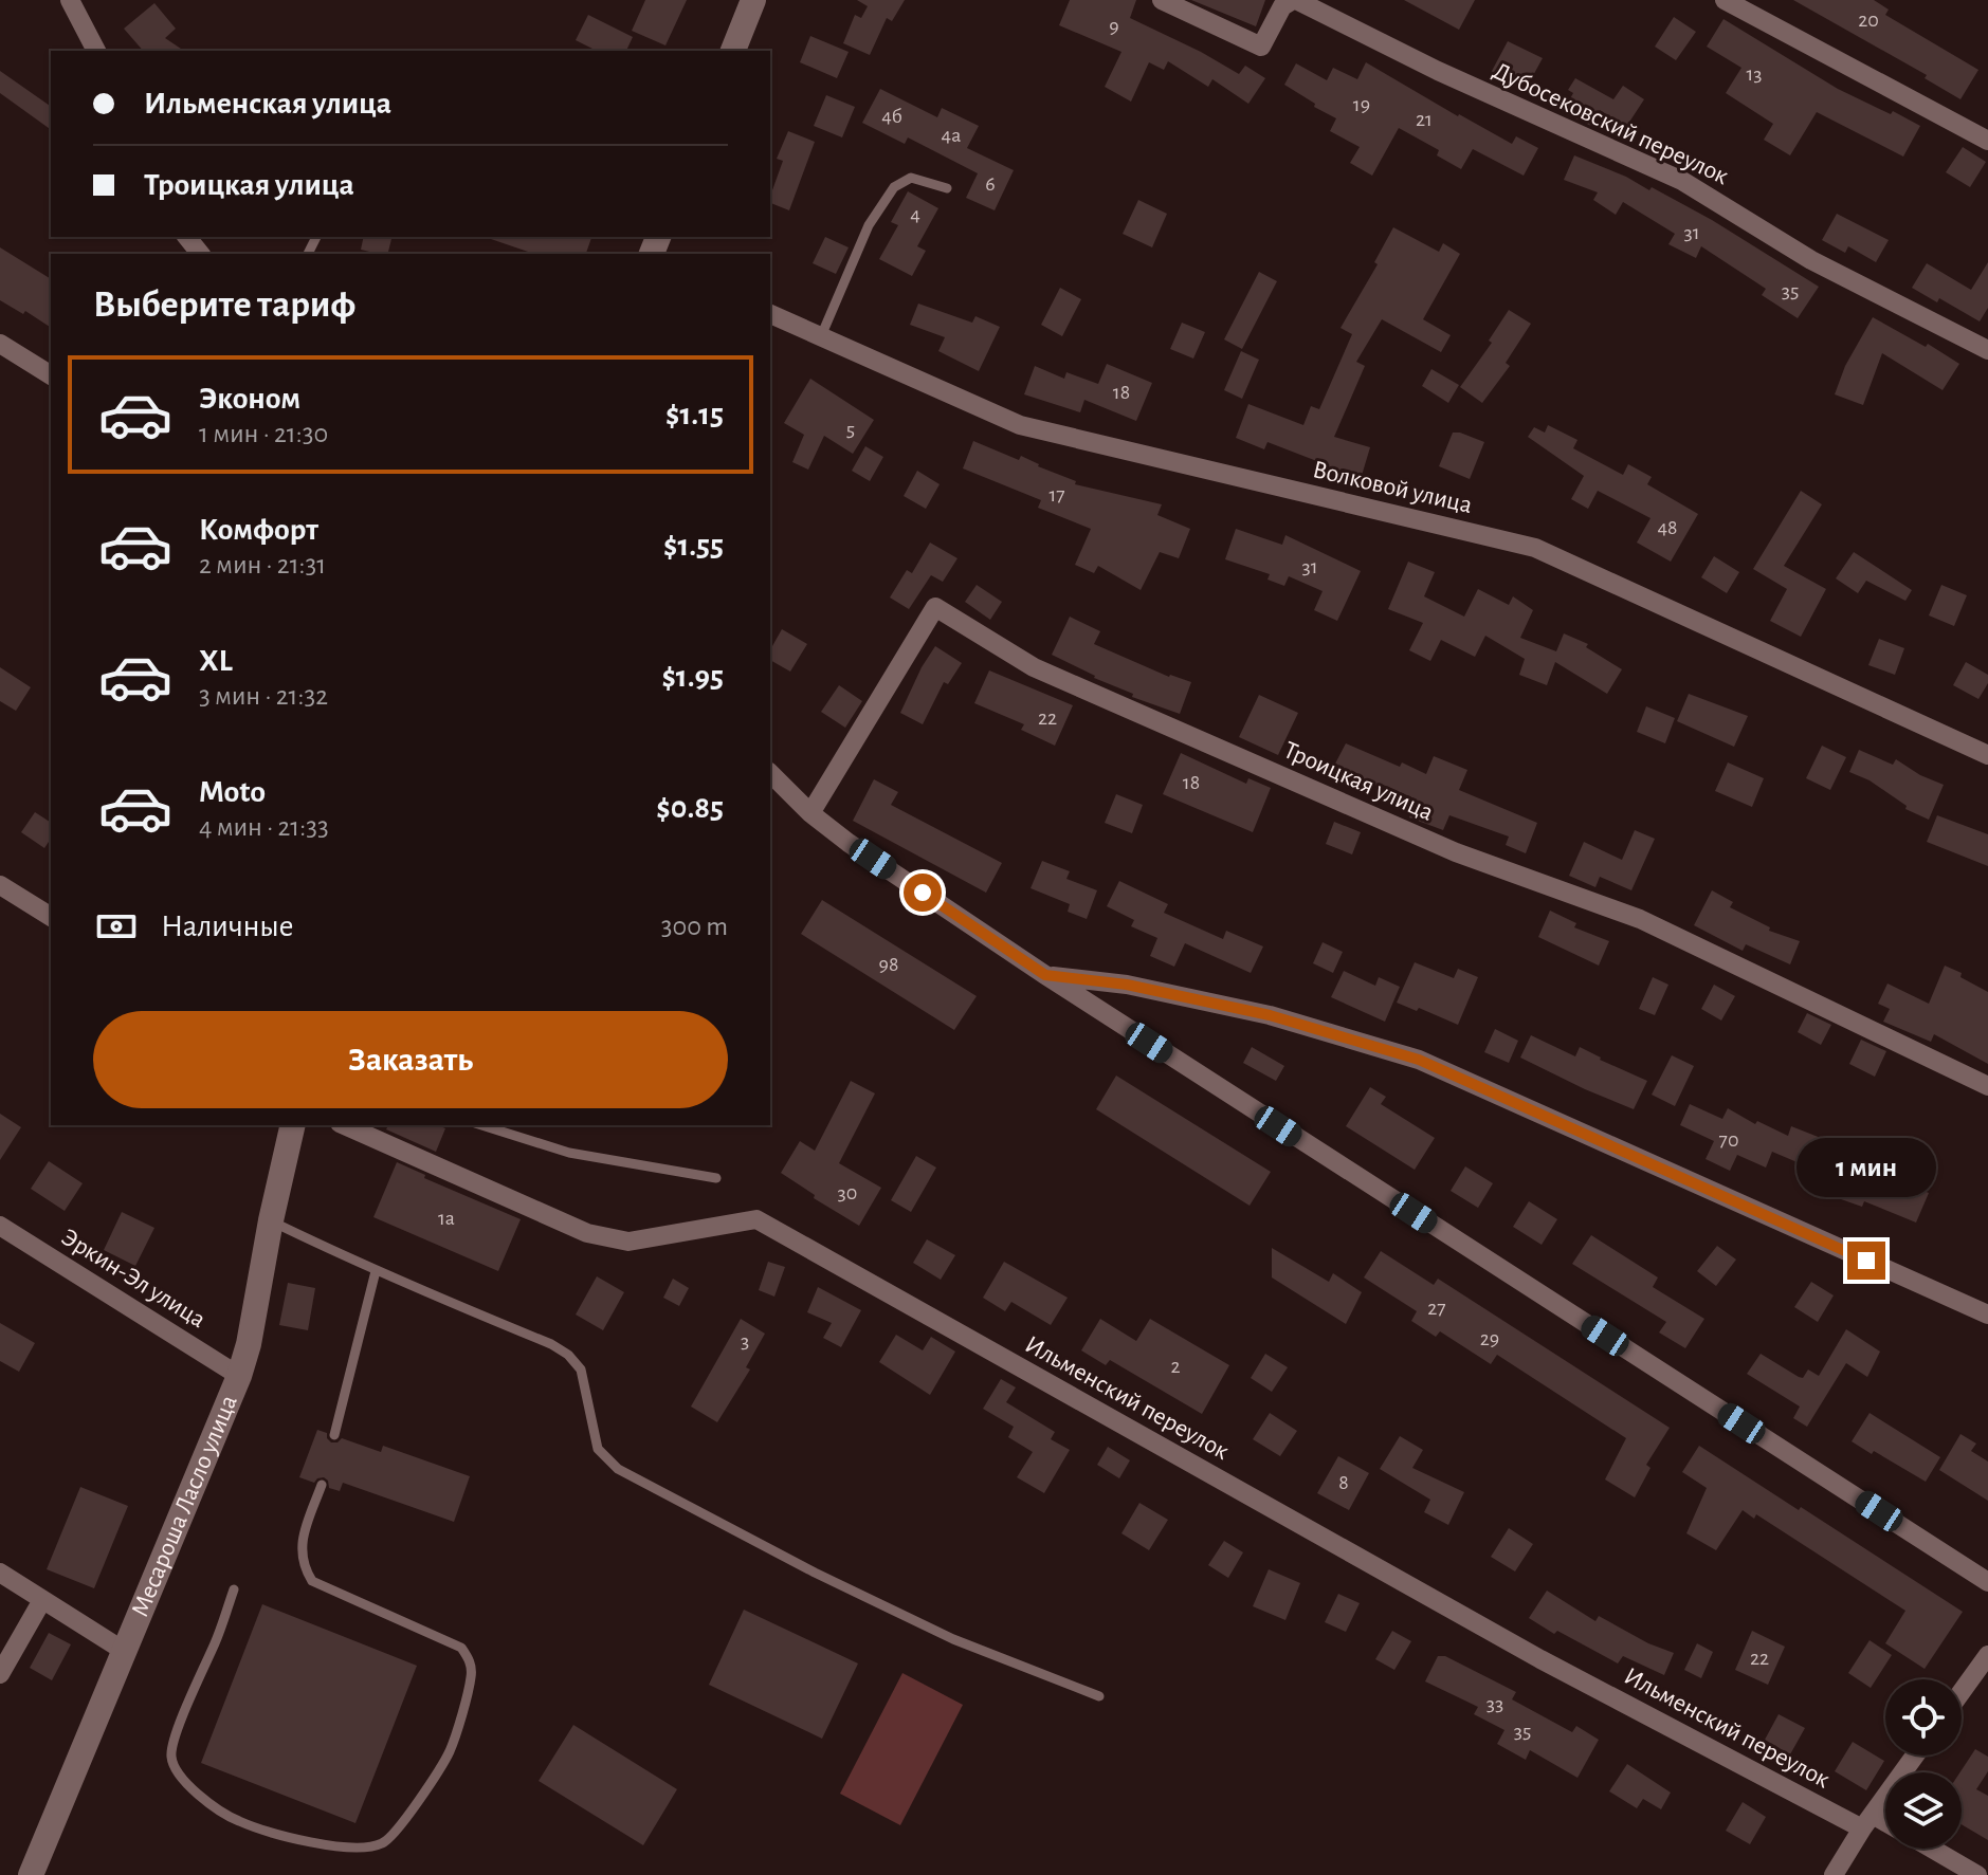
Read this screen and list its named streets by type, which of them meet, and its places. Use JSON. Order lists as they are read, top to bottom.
{
  "streets": {
    "street": [
      "Дубосековский переулок",
      "Волковой улица",
      "Троицкая улица",
      "Эркин-Эл улица",
      "Ильменский переулок",
      "Месароша Ласло улица"
    ]
  },
  "crossings": [
    ["Эркин-Эл улица", "Месароша Ласло улица"]
  ],
  "house_numbers": [
    "20",
    "9",
    "13",
    "19",
    "4б",
    "21",
    "4а",
    "6",
    "4",
    "31",
    "35",
    "18",
    "5",
    "17",
    "48",
    "31",
    "22",
    "18",
    "98",
    "70",
    "30",
    "1а",
    "27",
    "29",
    "3",
    "2",
    "8",
    "22",
    "33",
    "35"
  ],
  "page": {
    "banner": ["Ильменская улица", "Троицкая улица"],
    "heading": "Выберите тариф",
    "list": [
      {
        "name": "Эконом",
        "note": "1 мин · 21:30",
        "value": "$1.15"
      },
      {
        "name": "Комфорт",
        "note": "2 мин · 21:31",
        "value": "$1.55"
      },
      {
        "name": "XL",
        "note": "3 мин · 21:32",
        "value": "$1.95"
      },
      {
        "name": "Moto",
        "note": "4 мин · 21:33",
        "value": "$0.85"
      }
    ],
    "pay": ["Наличные", "300 m"],
    "buttons": "Заказать",
    "bubble": "1 мин"
  }
}
